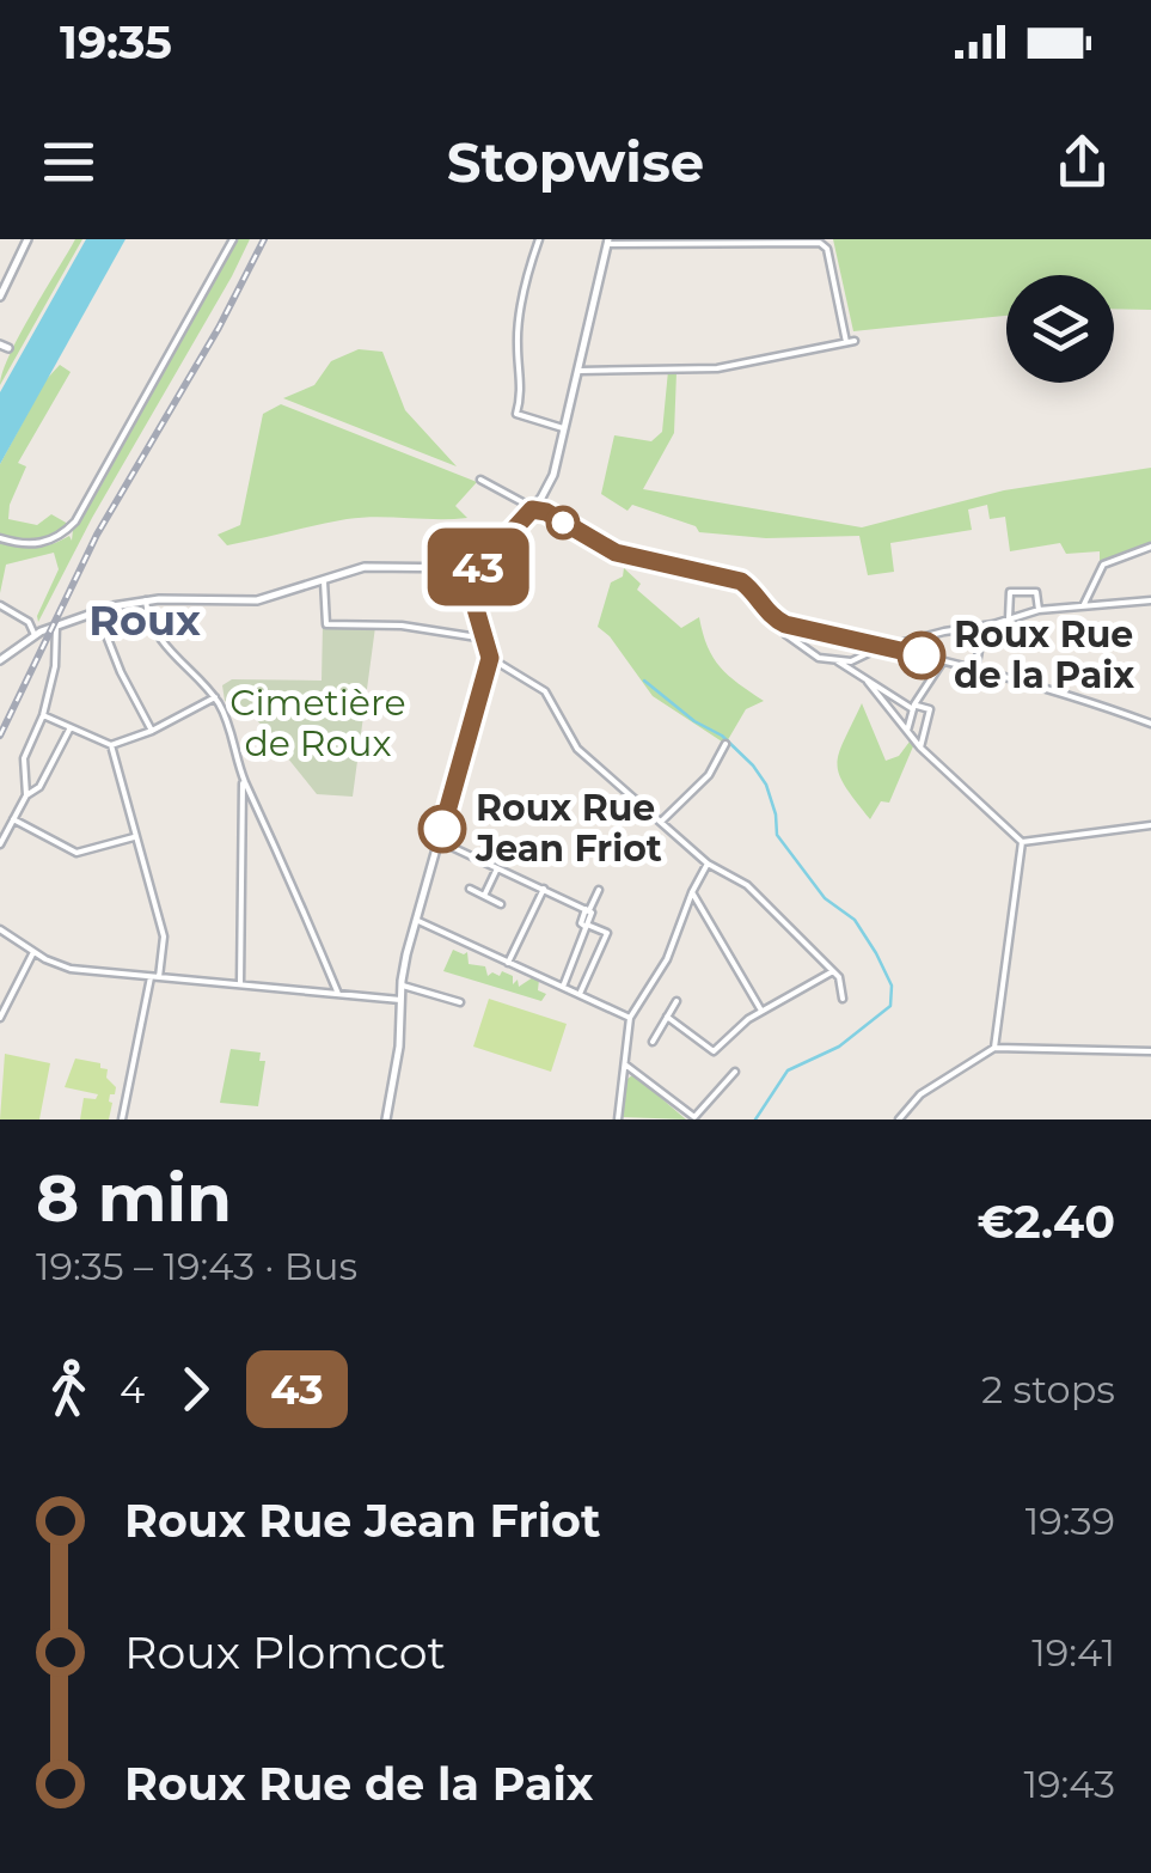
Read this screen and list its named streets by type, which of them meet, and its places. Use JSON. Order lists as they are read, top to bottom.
{
  "districts": ["Roux"],
  "parks": ["Cimetière de Roux"],
  "places": ["Roux Rue de la Paix", "Roux Rue Jean Friot"],
  "lines": ["bus line 43"],
  "page": {
    "status": "19:35",
    "header": "Stopwise",
    "on_map": "43",
    "heading": ["8 min", "19:35 – 19:43 · Bus", "€2.40"],
    "legs": ["4", "43", "2 stops"],
    "list": [
      {
        "name": "Roux Rue Jean Friot",
        "value": "19:39"
      },
      {
        "name": "Roux Plomcot",
        "value": "19:41"
      },
      {
        "name": "Roux Rue de la Paix",
        "value": "19:43"
      }
    ]
  }
}
